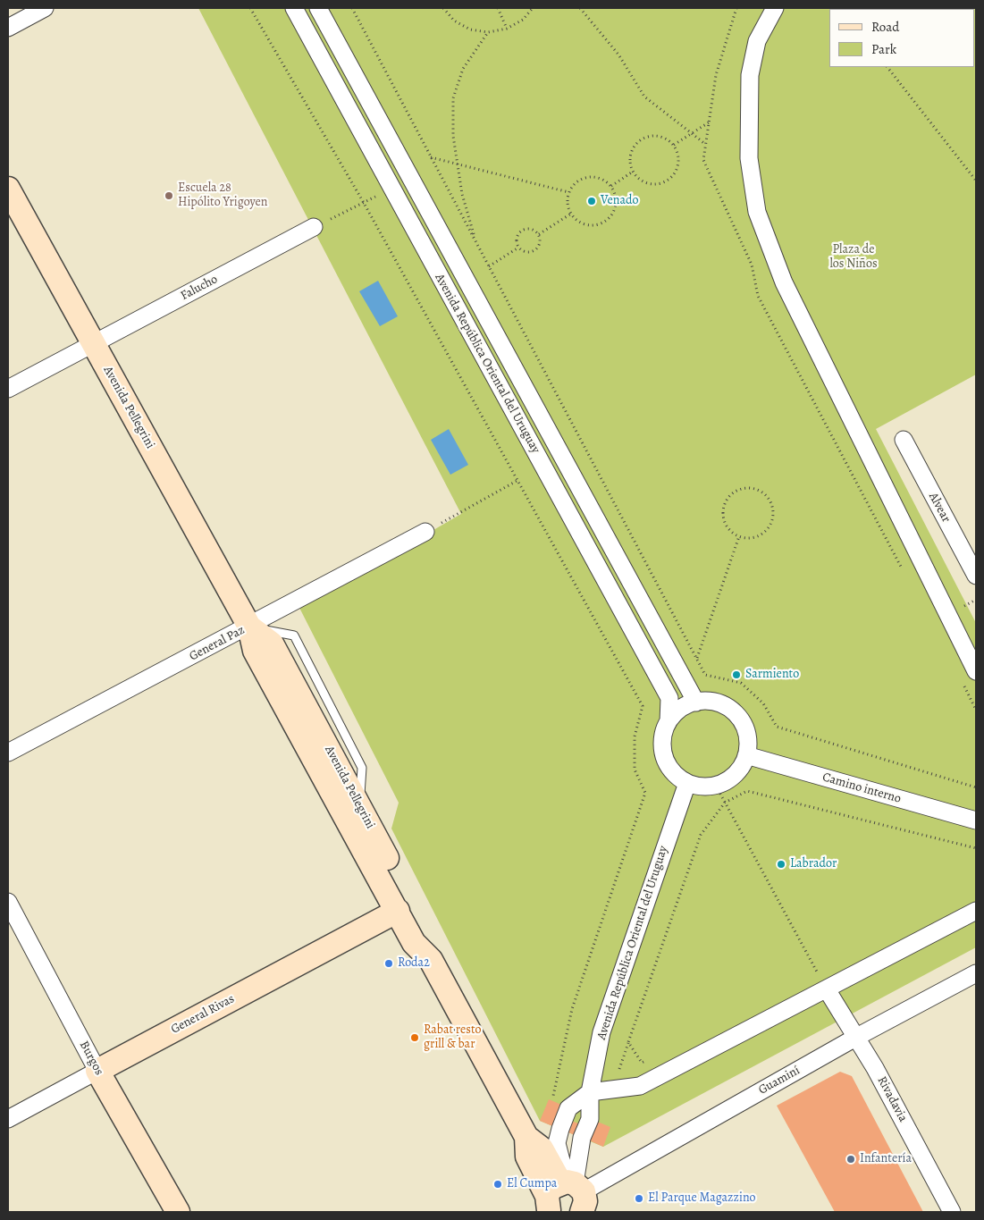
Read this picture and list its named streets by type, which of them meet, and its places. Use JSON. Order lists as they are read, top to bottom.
{
  "streets": {
    "main road": ["Avenida Pellegrini", "General Rivas", "Burgos"],
    "street": [
      "Falucho",
      "Avenida República Oriental del Uruguay",
      "Alvear",
      "General Paz",
      "Camino interno",
      "Guaminí",
      "Rivadavia"
    ]
  },
  "crossings": [
    ["Falucho", "Avenida Pellegrini"],
    ["Avenida República Oriental del Uruguay", "Avenida Pellegrini"],
    ["Avenida República Oriental del Uruguay", "Camino interno"],
    ["Avenida República Oriental del Uruguay", "Guaminí"],
    ["Avenida Pellegrini", "General Paz"],
    ["Avenida Pellegrini", "General Rivas"],
    ["Avenida Pellegrini", "Guaminí"],
    ["General Rivas", "Burgos"],
    ["Guaminí", "Rivadavia"]
  ],
  "parks": ["Plaza de los Niños"],
  "places": [
    "Escuela 28 Hipólito Yrigoyen",
    "Venado",
    "Sarmiento",
    "Labrador",
    "Roda2",
    "Rabat resto grill & bar",
    "Infantería",
    "El Cumpa",
    "El Parque Magazzino"
  ],
  "legend": ["Road", "Park"]
}
